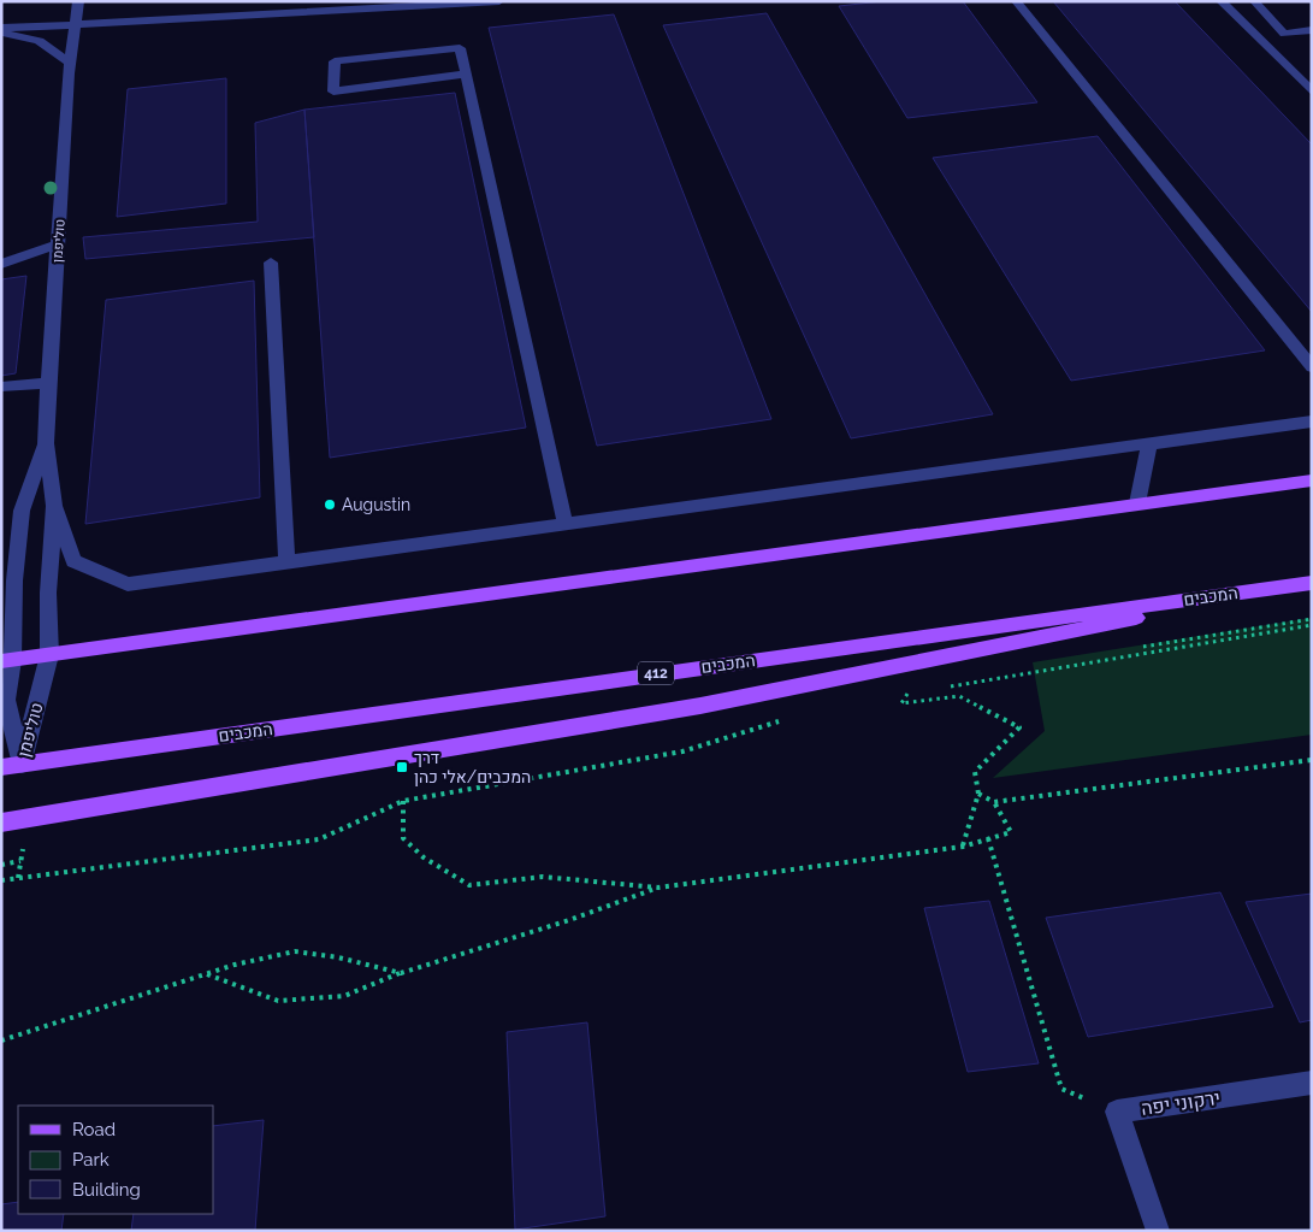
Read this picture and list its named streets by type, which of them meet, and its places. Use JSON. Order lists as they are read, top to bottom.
{
  "streets": {
    "main road": ["המכבים", "412"],
    "street": ["טוליפמן", "ירקוני יפה"]
  },
  "crossings": [
    ["טוליפמן", "המכבים"],
    ["המכבים", "412"]
  ],
  "places": {
    "other": ["Augustin"],
    "transit": ["דרך המכבים/אלי כהן"]
  },
  "legend": ["Road", "Park", "Building"]
}
